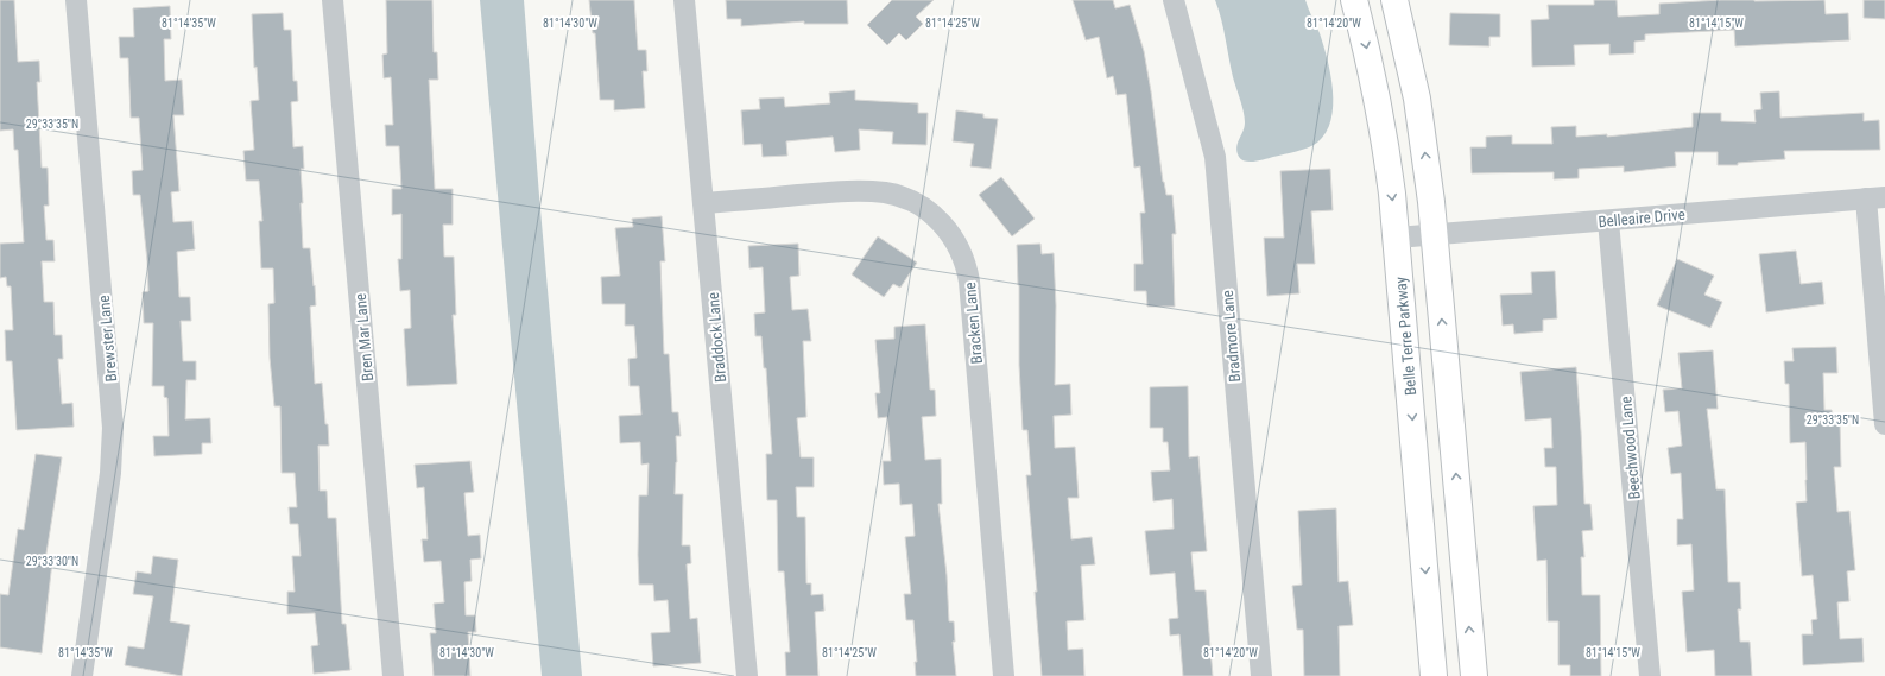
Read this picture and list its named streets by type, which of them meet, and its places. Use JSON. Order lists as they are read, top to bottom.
{
  "streets": {
    "main road": ["Belle Terre Parkway"],
    "street": [
      "Belleaire Drive",
      "Bracken Lane",
      "Bradmore Lane",
      "Bren Mar Lane",
      "Braddock Lane",
      "Brewster Lane",
      "Beechwood Lane"
    ]
  },
  "crossings": [
    ["Belleaire Drive", "Belle Terre Parkway"],
    ["Belleaire Drive", "Beechwood Lane"],
    ["Bracken Lane", "Braddock Lane"]
  ],
  "coordinates": [
    "81°14'35\"W",
    "81°14'30\"W",
    "81°14'25\"W",
    "81°14'20\"W",
    "81°14'15\"W",
    "29°33'35\"N",
    "29°33'30\"N"
  ]
}
